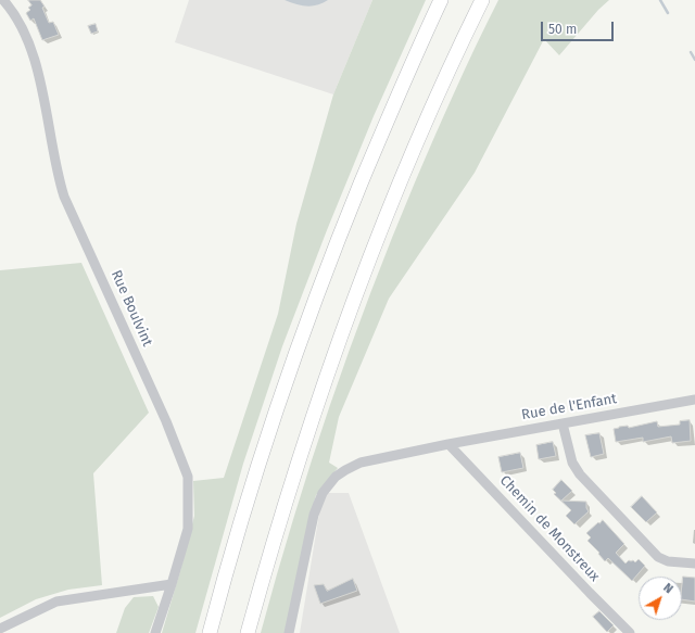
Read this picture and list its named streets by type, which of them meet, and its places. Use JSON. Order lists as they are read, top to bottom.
{
  "streets": {
    "street": ["Rue Boulvint", "Rue de l'Enfant", "Chemin de Monstreux"]
  },
  "crossings": [
    ["Rue de l'Enfant", "Chemin de Monstreux"]
  ],
  "scale_bar": "50 m",
  "north": "top right"
}
